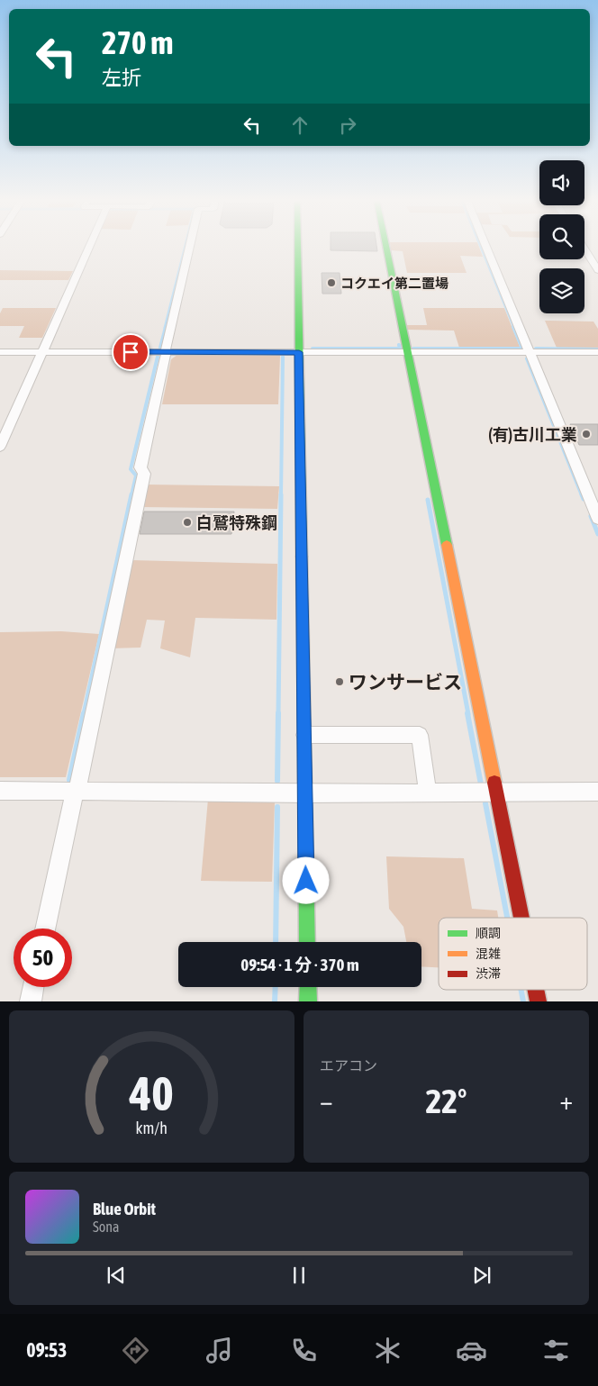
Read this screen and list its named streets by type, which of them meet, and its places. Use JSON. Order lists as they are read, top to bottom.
{
  "places": [
    "コクエイ第二置場",
    "(有)古川工業",
    "白鷲特殊鋼",
    "ワンサービス"
  ],
  "legend": ["順調", "混雑", "渋滞"],
  "page": {
    "turn": ["270 m", "左折"],
    "limit": "50",
    "trip": "09:54 · 1 分 · 370 m",
    "tile": "エアコン",
    "heat": ["−", "22°", "+"],
    "song": ["Blue Orbit", "Sona"],
    "tabs": "09:53",
    "gauge": ["40", "km/h"]
  }
}
